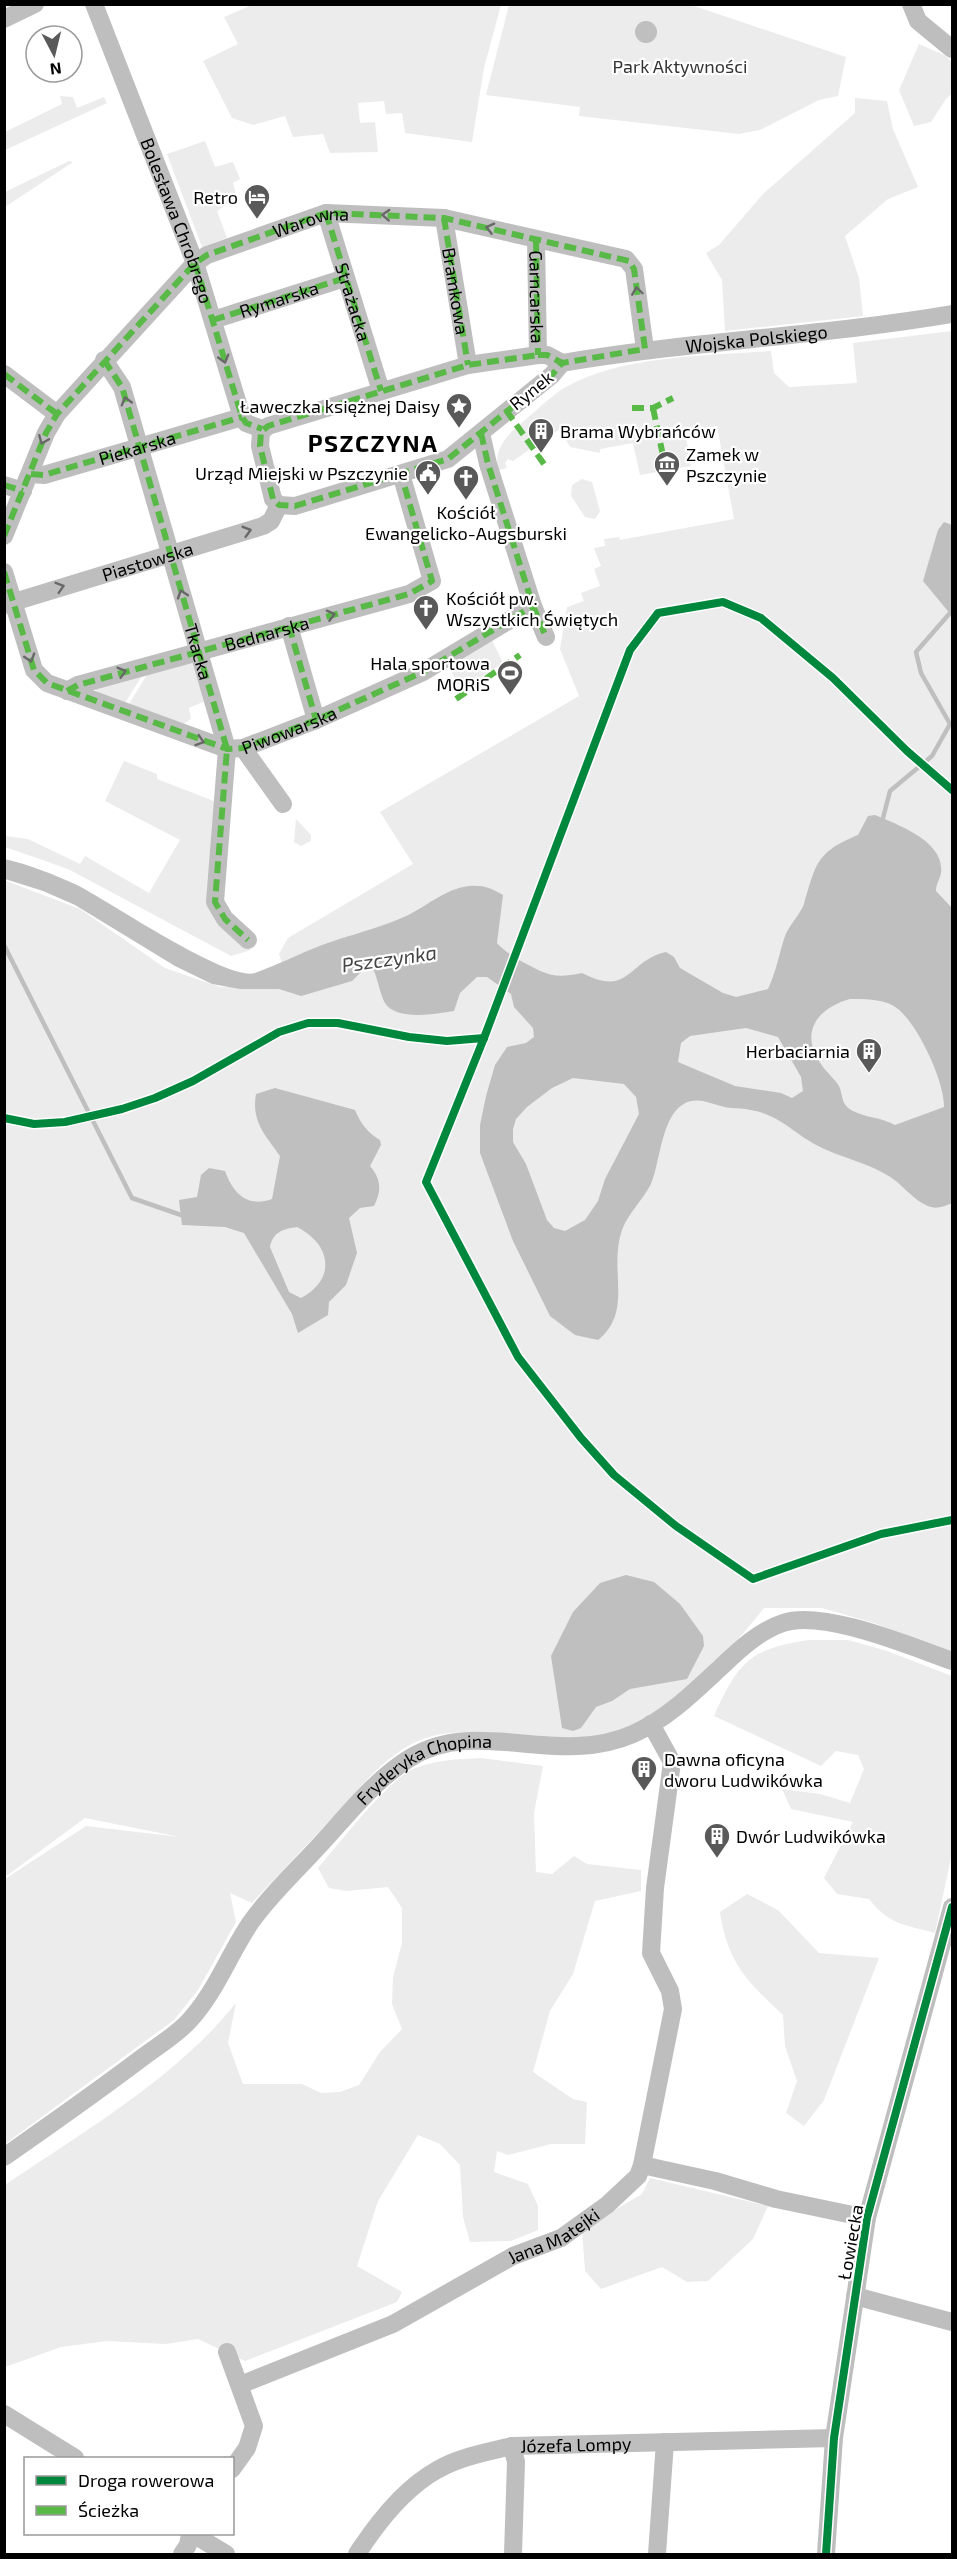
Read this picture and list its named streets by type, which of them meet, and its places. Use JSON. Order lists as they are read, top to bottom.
{
  "streets": {
    "street": [
      "Bolesława Chrobrego",
      "Warowna",
      "Bramkowa",
      "Garncarska",
      "Rymarska",
      "Strażacka",
      "Wojska Polskiego",
      "Rynek",
      "Piekarska",
      "Piastowska",
      "Bednarska",
      "Tkacka",
      "Piwowarska",
      "Fryderyka Chopina",
      "Jana Matejki",
      "Łowiecka",
      "Józefa Lompy"
    ]
  },
  "crossings": [
    ["Bolesława Chrobrego", "Warowna"],
    ["Bolesława Chrobrego", "Rymarska"],
    ["Bolesława Chrobrego", "Piekarska"],
    ["Warowna", "Bramkowa"],
    ["Warowna", "Garncarska"],
    ["Warowna", "Strażacka"],
    ["Warowna", "Wojska Polskiego"],
    ["Warowna", "Piekarska"],
    ["Warowna", "Tkacka"],
    ["Bramkowa", "Rynek"],
    ["Garncarska", "Rynek"],
    ["Rymarska", "Strażacka"],
    ["Strażacka", "Rynek"],
    ["Wojska Polskiego", "Rynek"],
    ["Rynek", "Piastowska"],
    ["Rynek", "Bednarska"],
    ["Piekarska", "Tkacka"],
    ["Piastowska", "Tkacka"],
    ["Piastowska", "Piwowarska"],
    ["Bednarska", "Tkacka"],
    ["Bednarska", "Piwowarska"],
    ["Tkacka", "Piwowarska"],
    ["Łowiecka", "Józefa Lompy"]
  ],
  "one_way": ["Piastowska", "Piwowarska"],
  "districts": ["PSZCZYNA"],
  "water": ["Pszczynka"],
  "parks": ["Park Aktywności"],
  "places": {
    "hotel": ["Retro"],
    "place": ["Ławeczka księżnej Daisy"],
    "building": [
      "Brama Wybrańców",
      "Herbaciarnia",
      "Dawna oficyna dworu Ludwikówka",
      "Dwór Ludwikówka"
    ],
    "museum": ["Zamek w Pszczynie"],
    "public building": ["Urząd Miejski w Pszczynie"],
    "church": ["Kościół Ewangelicko-Augsburski", "Kościół pw. Wszystkich Świętych"],
    "sports": ["Hala sportowa MORiS"]
  },
  "legend": ["Droga rowerowa", "Ścieżka"],
  "north": "bottom"
}
